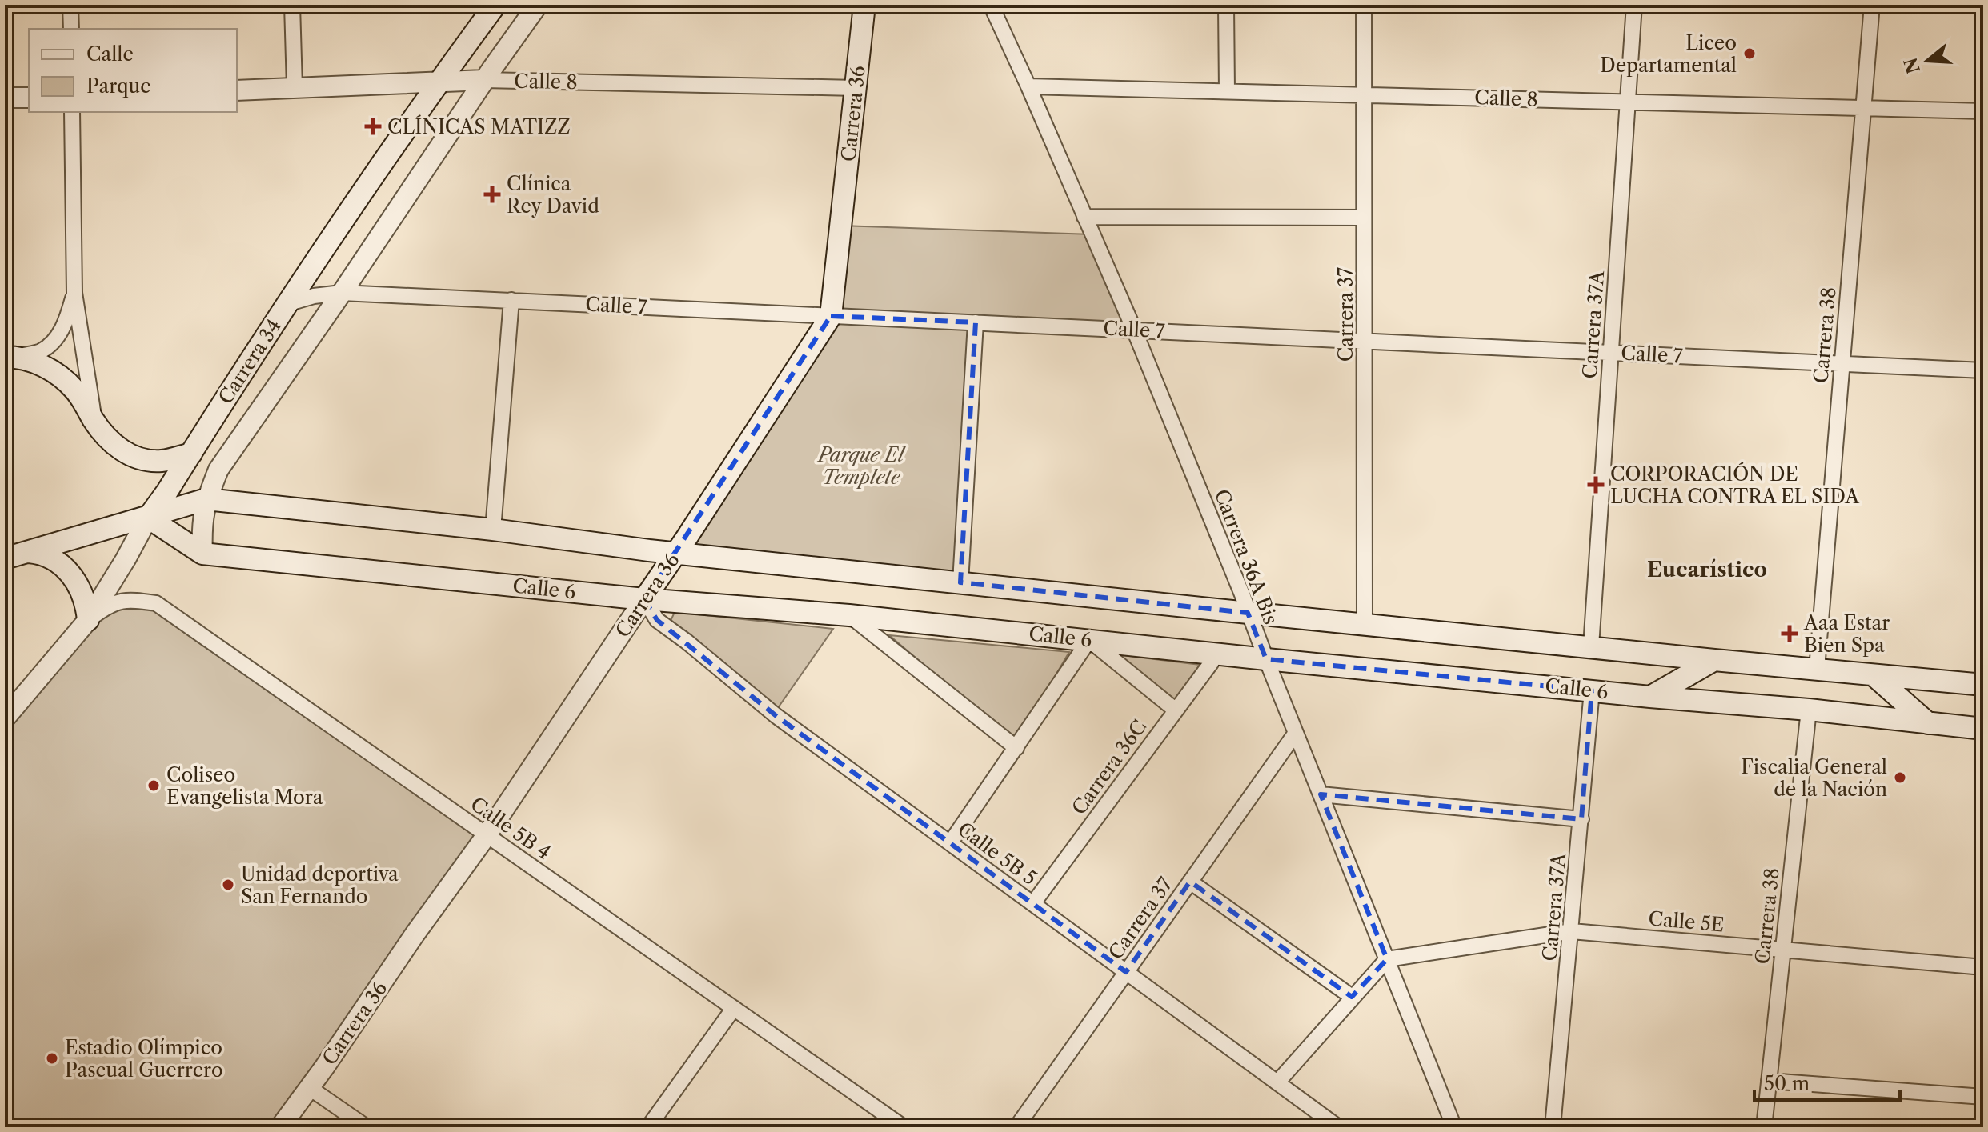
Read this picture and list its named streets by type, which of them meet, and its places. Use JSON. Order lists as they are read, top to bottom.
{
  "streets": {
    "main road": ["Carrera 36", "Carrera 34", "Calle 6"],
    "street": [
      "Calle 8",
      "Calle 7",
      "Carrera 37",
      "Carrera 37A",
      "Carrera 38",
      "Carrera 36A Bis",
      "Carrera 36C",
      "Calle 5B 4",
      "Calle 5B 5",
      "Calle 5E"
    ]
  },
  "crossings": [
    ["Calle 8", "Carrera 36"],
    ["Calle 8", "Carrera 37"],
    ["Calle 8", "Carrera 37A"],
    ["Calle 8", "Carrera 38"],
    ["Calle 8", "Carrera 34"],
    ["Calle 8", "Carrera 36A Bis"],
    ["Carrera 36", "Calle 7"],
    ["Carrera 36", "Calle 6"],
    ["Carrera 36", "Calle 5B 4"],
    ["Carrera 36", "Calle 5B 5"],
    ["Calle 7", "Carrera 37"],
    ["Calle 7", "Carrera 37A"],
    ["Calle 7", "Carrera 38"],
    ["Calle 7", "Carrera 34"],
    ["Calle 7", "Carrera 36A Bis"],
    ["Carrera 37", "Carrera 36A Bis"],
    ["Carrera 37", "Calle 5B 5"],
    ["Carrera 37A", "Calle 6"],
    ["Carrera 37A", "Calle 5E"],
    ["Carrera 38", "Calle 6"],
    ["Carrera 38", "Calle 5E"],
    ["Carrera 34", "Calle 6"],
    ["Carrera 34", "Calle 5B 4"],
    ["Carrera 36A Bis", "Calle 6"],
    ["Carrera 36A Bis", "Calle 5E"],
    ["Calle 6", "Carrera 36C"],
    ["Calle 6", "Calle 5B 5"],
    ["Carrera 36C", "Calle 5B 5"]
  ],
  "districts": ["Eucarístico"],
  "parks": ["Parque El Templete"],
  "places": {
    "other": [
      "Liceo Departamental",
      "Fiscalia General de la Nación",
      "Coliseo Evangelista Mora",
      "Unidad deportiva San Fernando",
      "Estadio Olímpico Pascual Guerrero"
    ],
    "health": [
      "CLÍNICAS MATIZZ",
      "Clínica Rey David",
      "CORPORACIÓN DE LUCHA CONTRA EL SIDA",
      "Aaa Estar Bien Spa"
    ]
  },
  "legend": ["Calle", "Parque"],
  "scale_bar": "50 m",
  "north": "left"
}
